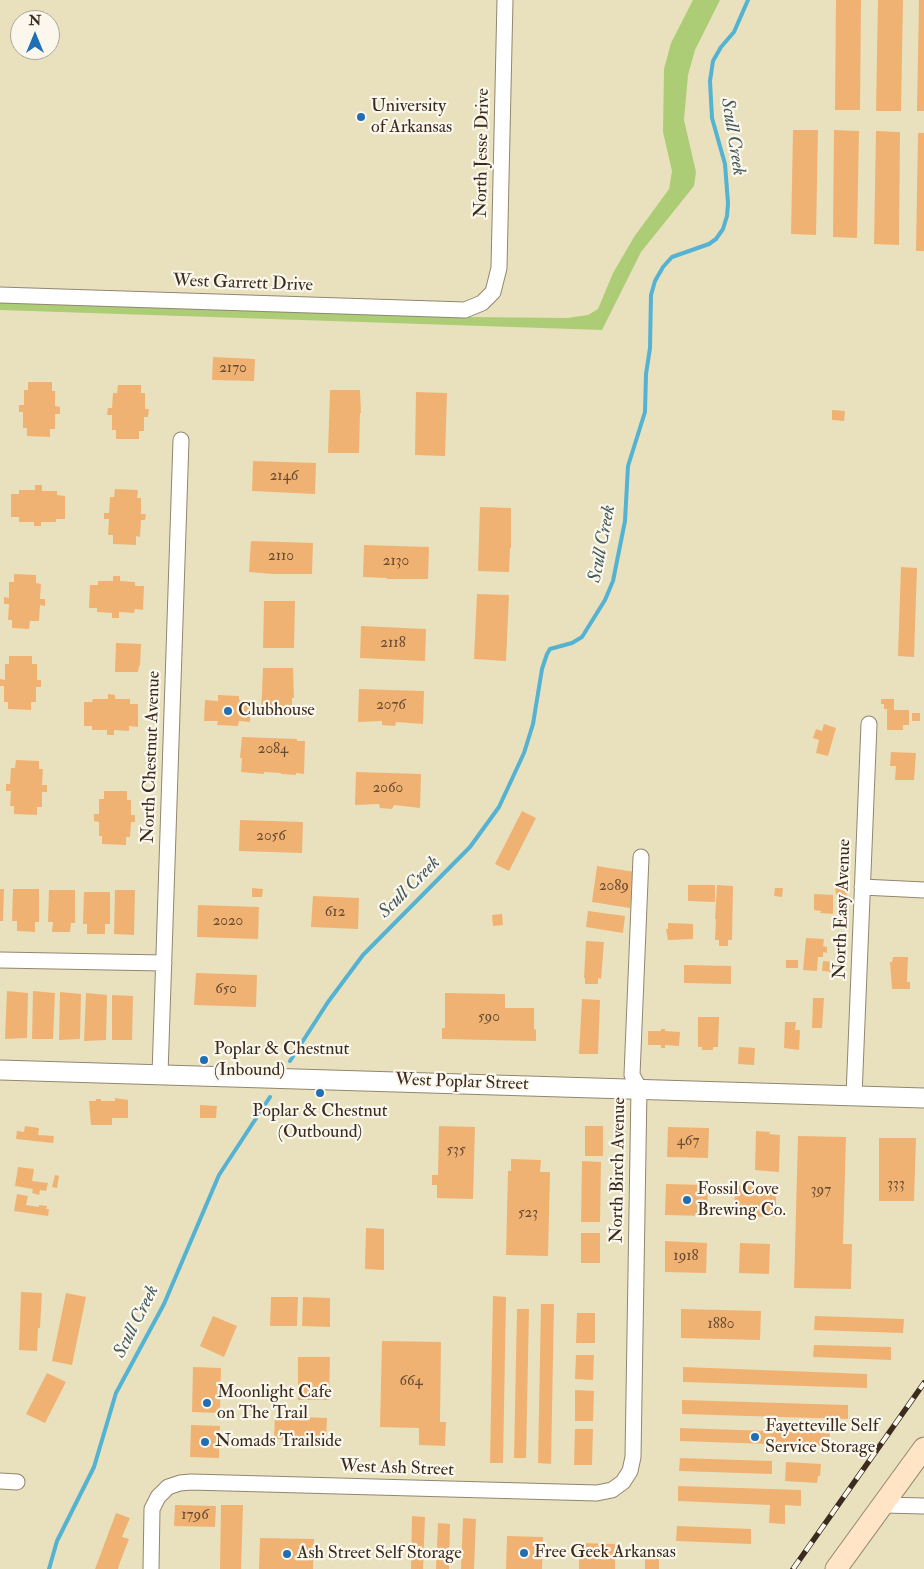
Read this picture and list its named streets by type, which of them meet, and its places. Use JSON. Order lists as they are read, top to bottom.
{
  "streets": {
    "street": [
      "North Jesse Drive",
      "West Garrett Drive",
      "North Chestnut Avenue",
      "North Easy Avenue",
      "West Poplar Street",
      "North Birch Avenue",
      "West Ash Street"
    ]
  },
  "crossings": [
    ["North Jesse Drive", "West Garrett Drive"],
    ["North Chestnut Avenue", "West Poplar Street"],
    ["North Easy Avenue", "West Poplar Street"],
    ["West Poplar Street", "North Birch Avenue"],
    ["North Birch Avenue", "West Ash Street"]
  ],
  "water": ["Scull Creek"],
  "places": [
    "University of Arkansas",
    "Clubhouse",
    "Poplar & Chestnut (Inbound)",
    "Poplar & Chestnut (Outbound)",
    "Fossil Cove Brewing Co.",
    "Moonlight Cafe on The Trail",
    "Fayetteville Self Service Storage",
    "Nomads Trailside",
    "Free Geek Arkansas",
    "Ash Street Self Storage"
  ],
  "house_numbers": [
    "2170",
    "2146",
    "2110",
    "2130",
    "2118",
    "2076",
    "2084",
    "2060",
    "2056",
    "2089",
    "612",
    "2020",
    "650",
    "590",
    "467",
    "535",
    "333",
    "397",
    "523",
    "1918",
    "1880",
    "664",
    "1796"
  ],
  "north": "top"
}
